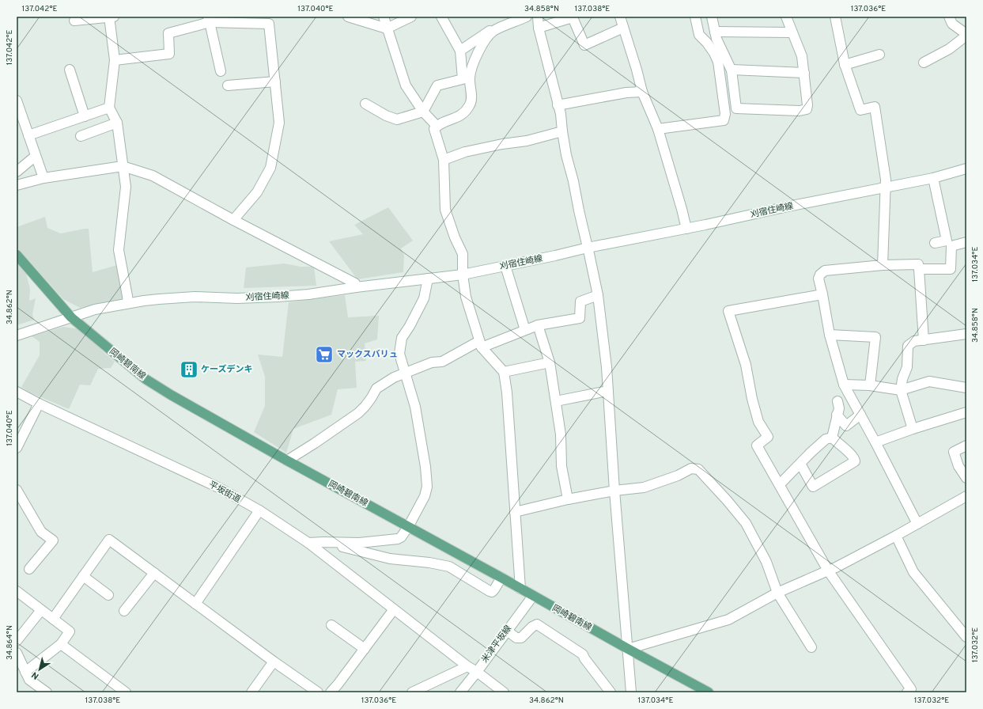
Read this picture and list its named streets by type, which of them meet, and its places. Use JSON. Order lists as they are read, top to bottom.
{
  "streets": {
    "main road": ["岡崎碧南線"],
    "street": ["刈宿住崎線", "平坂街道", "米津平坂線"]
  },
  "crossings": [
    ["刈宿住崎線", "岡崎碧南線"],
    ["岡崎碧南線", "米津平坂線"],
    ["平坂街道", "米津平坂線"]
  ],
  "places": {
    "supermarket": ["マックスバリュ"],
    "building": ["ケーズデンキ"]
  },
  "north": "bottom left",
  "coordinates": [
    "137.042°E",
    "137.040°E",
    "34.858°N",
    "137.038°E",
    "137.036°E",
    "137.034°E",
    "34.862°N",
    "34.864°N",
    "137.032°E"
  ]
}
